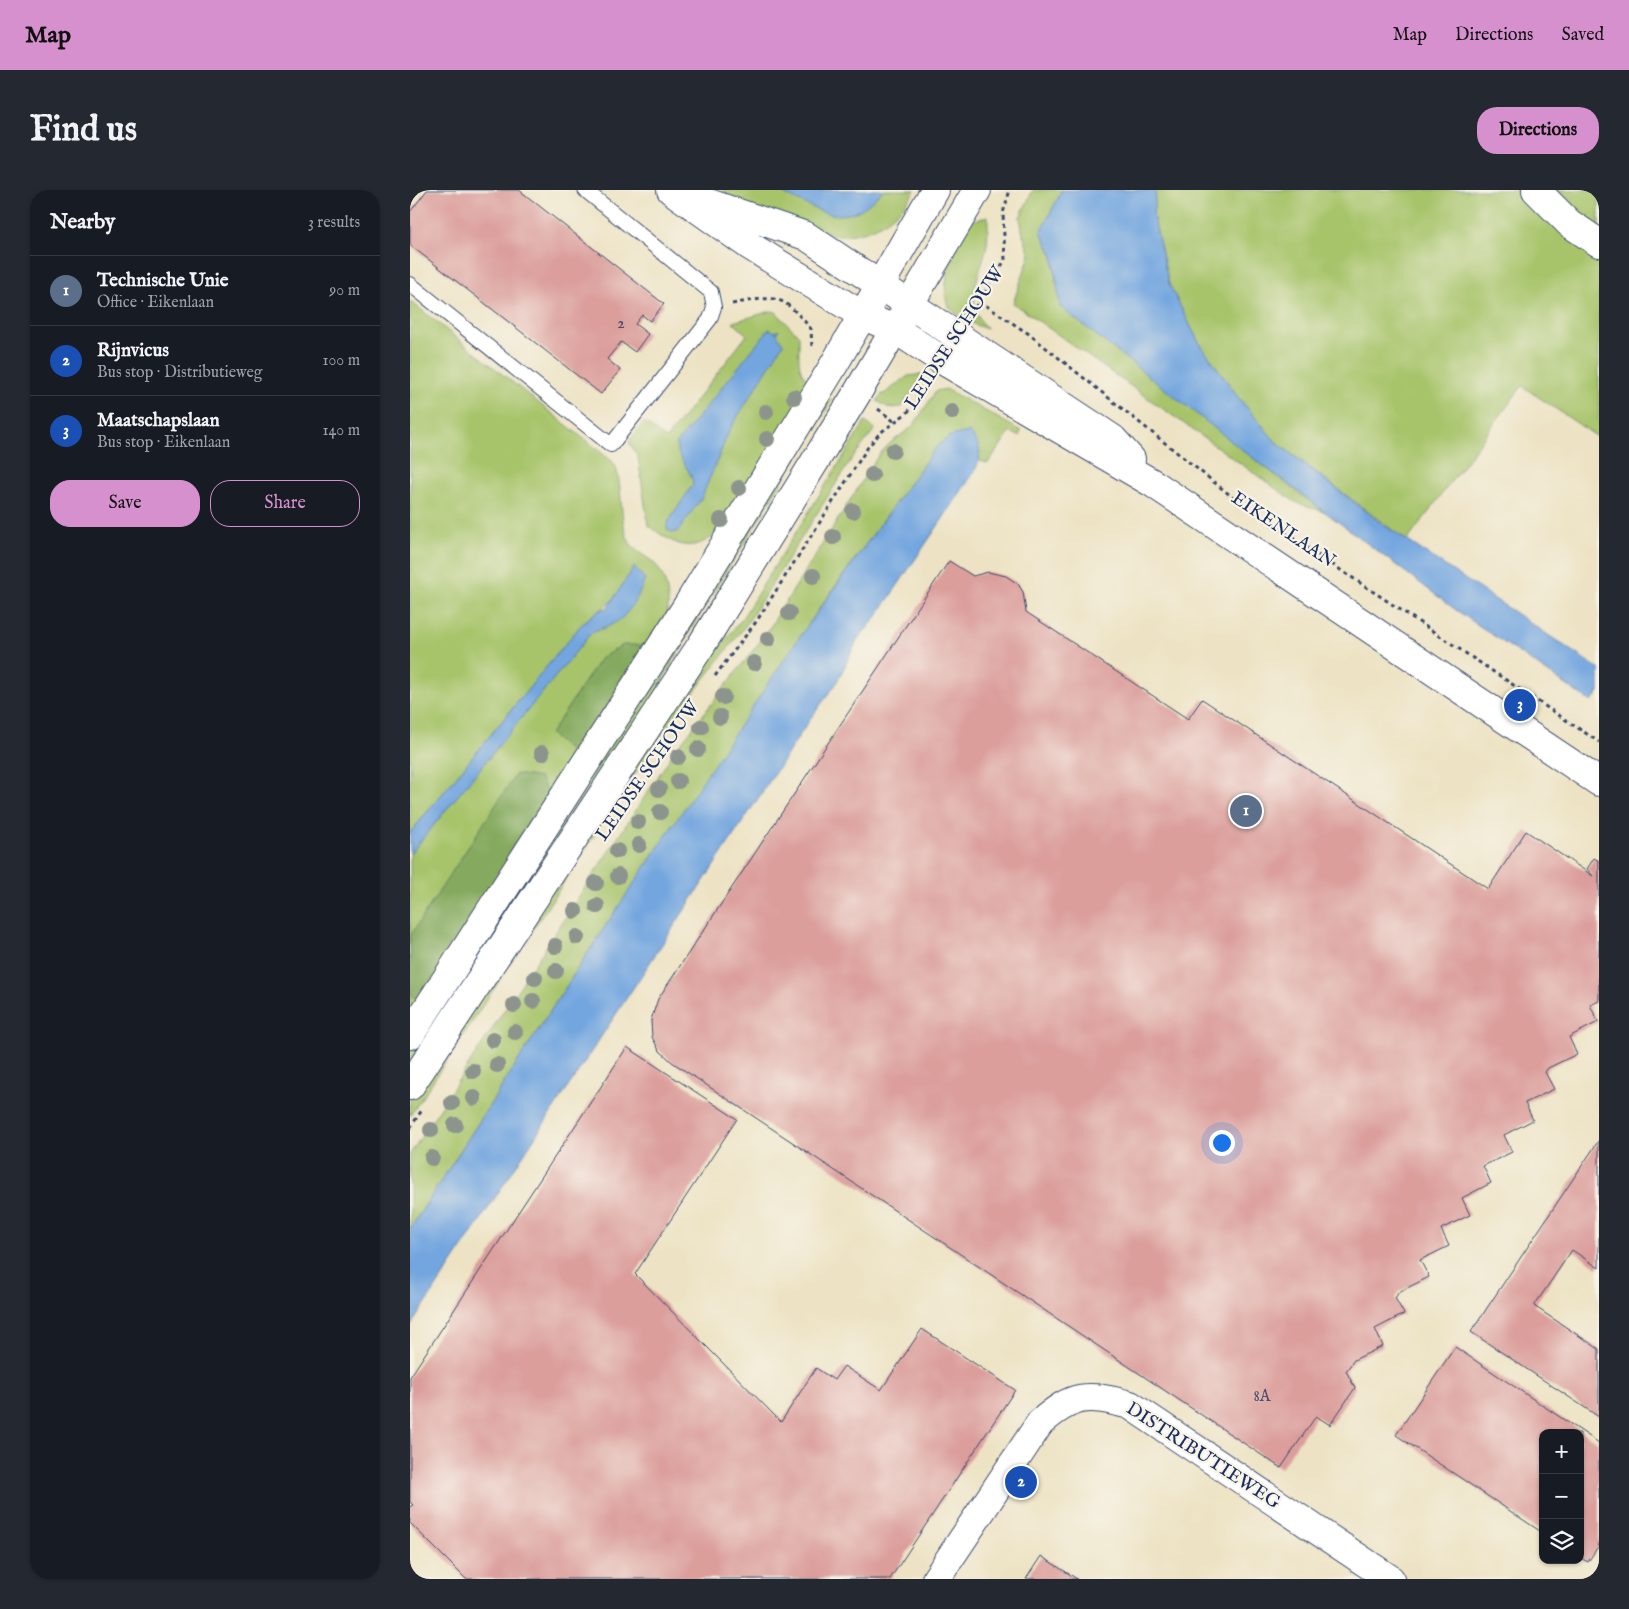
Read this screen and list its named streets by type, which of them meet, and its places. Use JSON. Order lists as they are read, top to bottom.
{
  "streets": {
    "street": ["LEIDSE SCHOUW", "EIKENLAAN", "DISTRIBUTIEWEG"]
  },
  "crossings": [
    ["LEIDSE SCHOUW", "EIKENLAAN"]
  ],
  "house_numbers": ["2", "8A"],
  "page": {
    "header": "Map",
    "nav": ["Map", "Directions", "Saved"],
    "buttons": [
      "Directions",
      ["Save", "Share"]
    ],
    "title": "Find us",
    "heading": ["Nearby", "3 results"],
    "list": [
      {
        "mark": "1",
        "name": "Technische Unie",
        "note": "Office · Eikenlaan",
        "value": "90 m"
      },
      {
        "mark": "2",
        "name": "Rijnvicus",
        "note": "Bus stop · Distributieweg",
        "value": "100 m"
      },
      {
        "mark": "3",
        "name": "Maatschapslaan",
        "note": "Bus stop · Eikenlaan",
        "value": "140 m"
      }
    ],
    "pins": ["3", "1", "2"],
    "map_buttons": ["+", "−"]
  }
}
